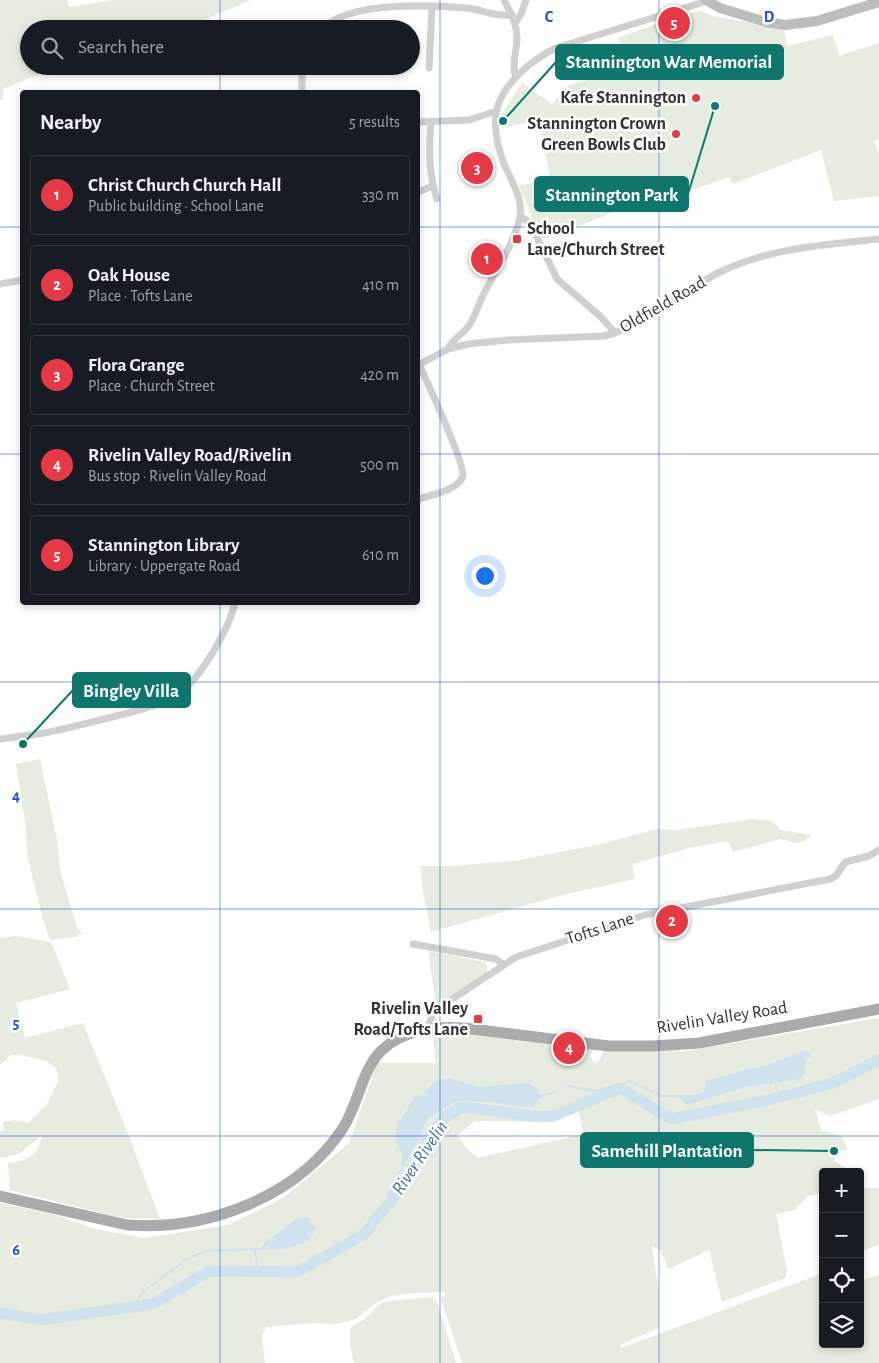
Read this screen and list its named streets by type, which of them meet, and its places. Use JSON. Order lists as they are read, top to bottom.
{
  "streets": {
    "main road": ["Rivelin Valley Road"],
    "street": ["Oldfield Road", "Tofts Lane"]
  },
  "crossings": [
    ["Tofts Lane", "Rivelin Valley Road"]
  ],
  "water": ["River Rivelin"],
  "places": {
    "other": [
      "Kafe Stannington",
      "Stannington Park",
      "Stannington War Memorial",
      "Stannington Crown Green Bowls Club",
      "Bingley Villa",
      "Samehill Plantation"
    ],
    "transit": ["School Lane/Church Street", "Rivelin Valley Road/Tofts Lane"]
  },
  "page": {
    "pins": [
      "5",
      "3",
      "1",
      "2",
      "4"
    ],
    "search": "Search here",
    "heading": ["Nearby", "5 results"],
    "list": [
      {
        "mark": "1",
        "name": "Christ Church Church Hall",
        "note": "Public building · School Lane",
        "value": "330 m"
      },
      {
        "mark": "2",
        "name": "Oak House",
        "note": "Place · Tofts Lane",
        "value": "410 m"
      },
      {
        "mark": "3",
        "name": "Flora Grange",
        "note": "Place · Church Street",
        "value": "420 m"
      },
      {
        "mark": "4",
        "name": "Rivelin Valley Road/Rivelin",
        "note": "Bus stop · Rivelin Valley Road",
        "value": "500 m"
      },
      {
        "mark": "5",
        "name": "Stannington Library",
        "note": "Library · Uppergate Road",
        "value": "610 m"
      }
    ],
    "map_buttons": ["+", "−"]
  },
  "grid": {
    "columns": ["C", "D"],
    "rows": ["4", "5", "6"]
  }
}
